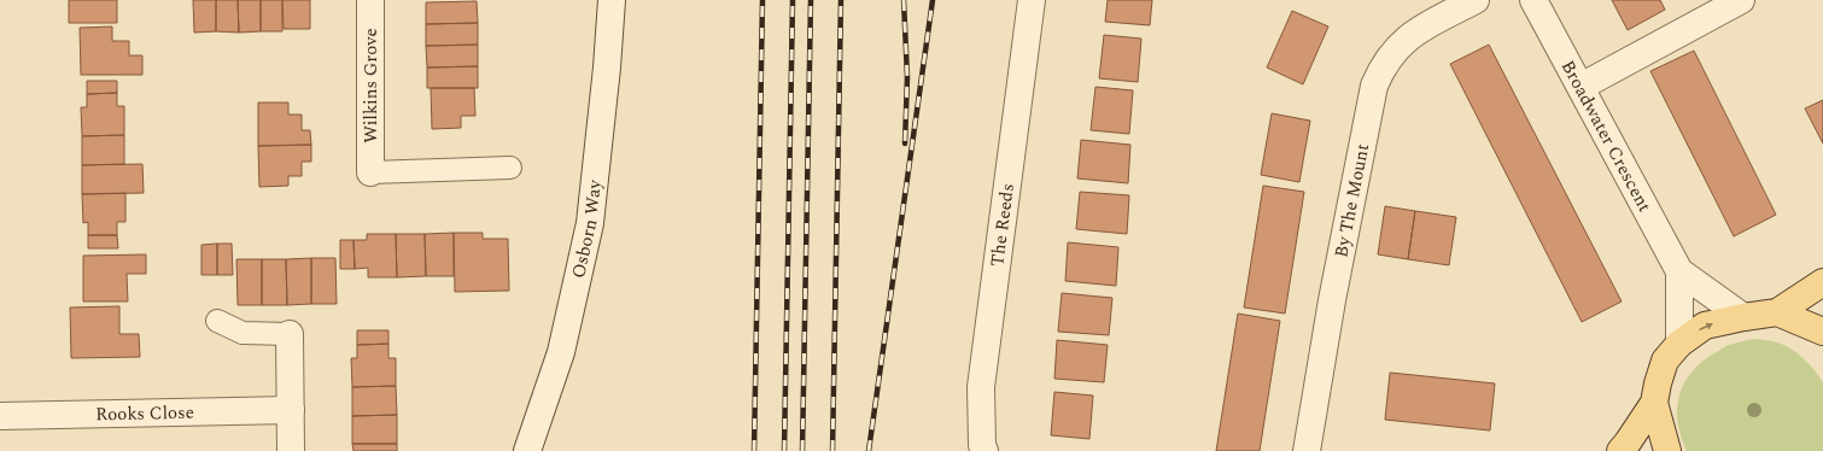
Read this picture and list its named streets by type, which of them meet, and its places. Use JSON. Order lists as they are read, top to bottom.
{
  "streets": {
    "street": [
      "Wilkins Grove",
      "Broadwater Crescent",
      "By The Mount",
      "The Reeds",
      "Osborn Way",
      "Rooks Close"
    ]
  }
}
